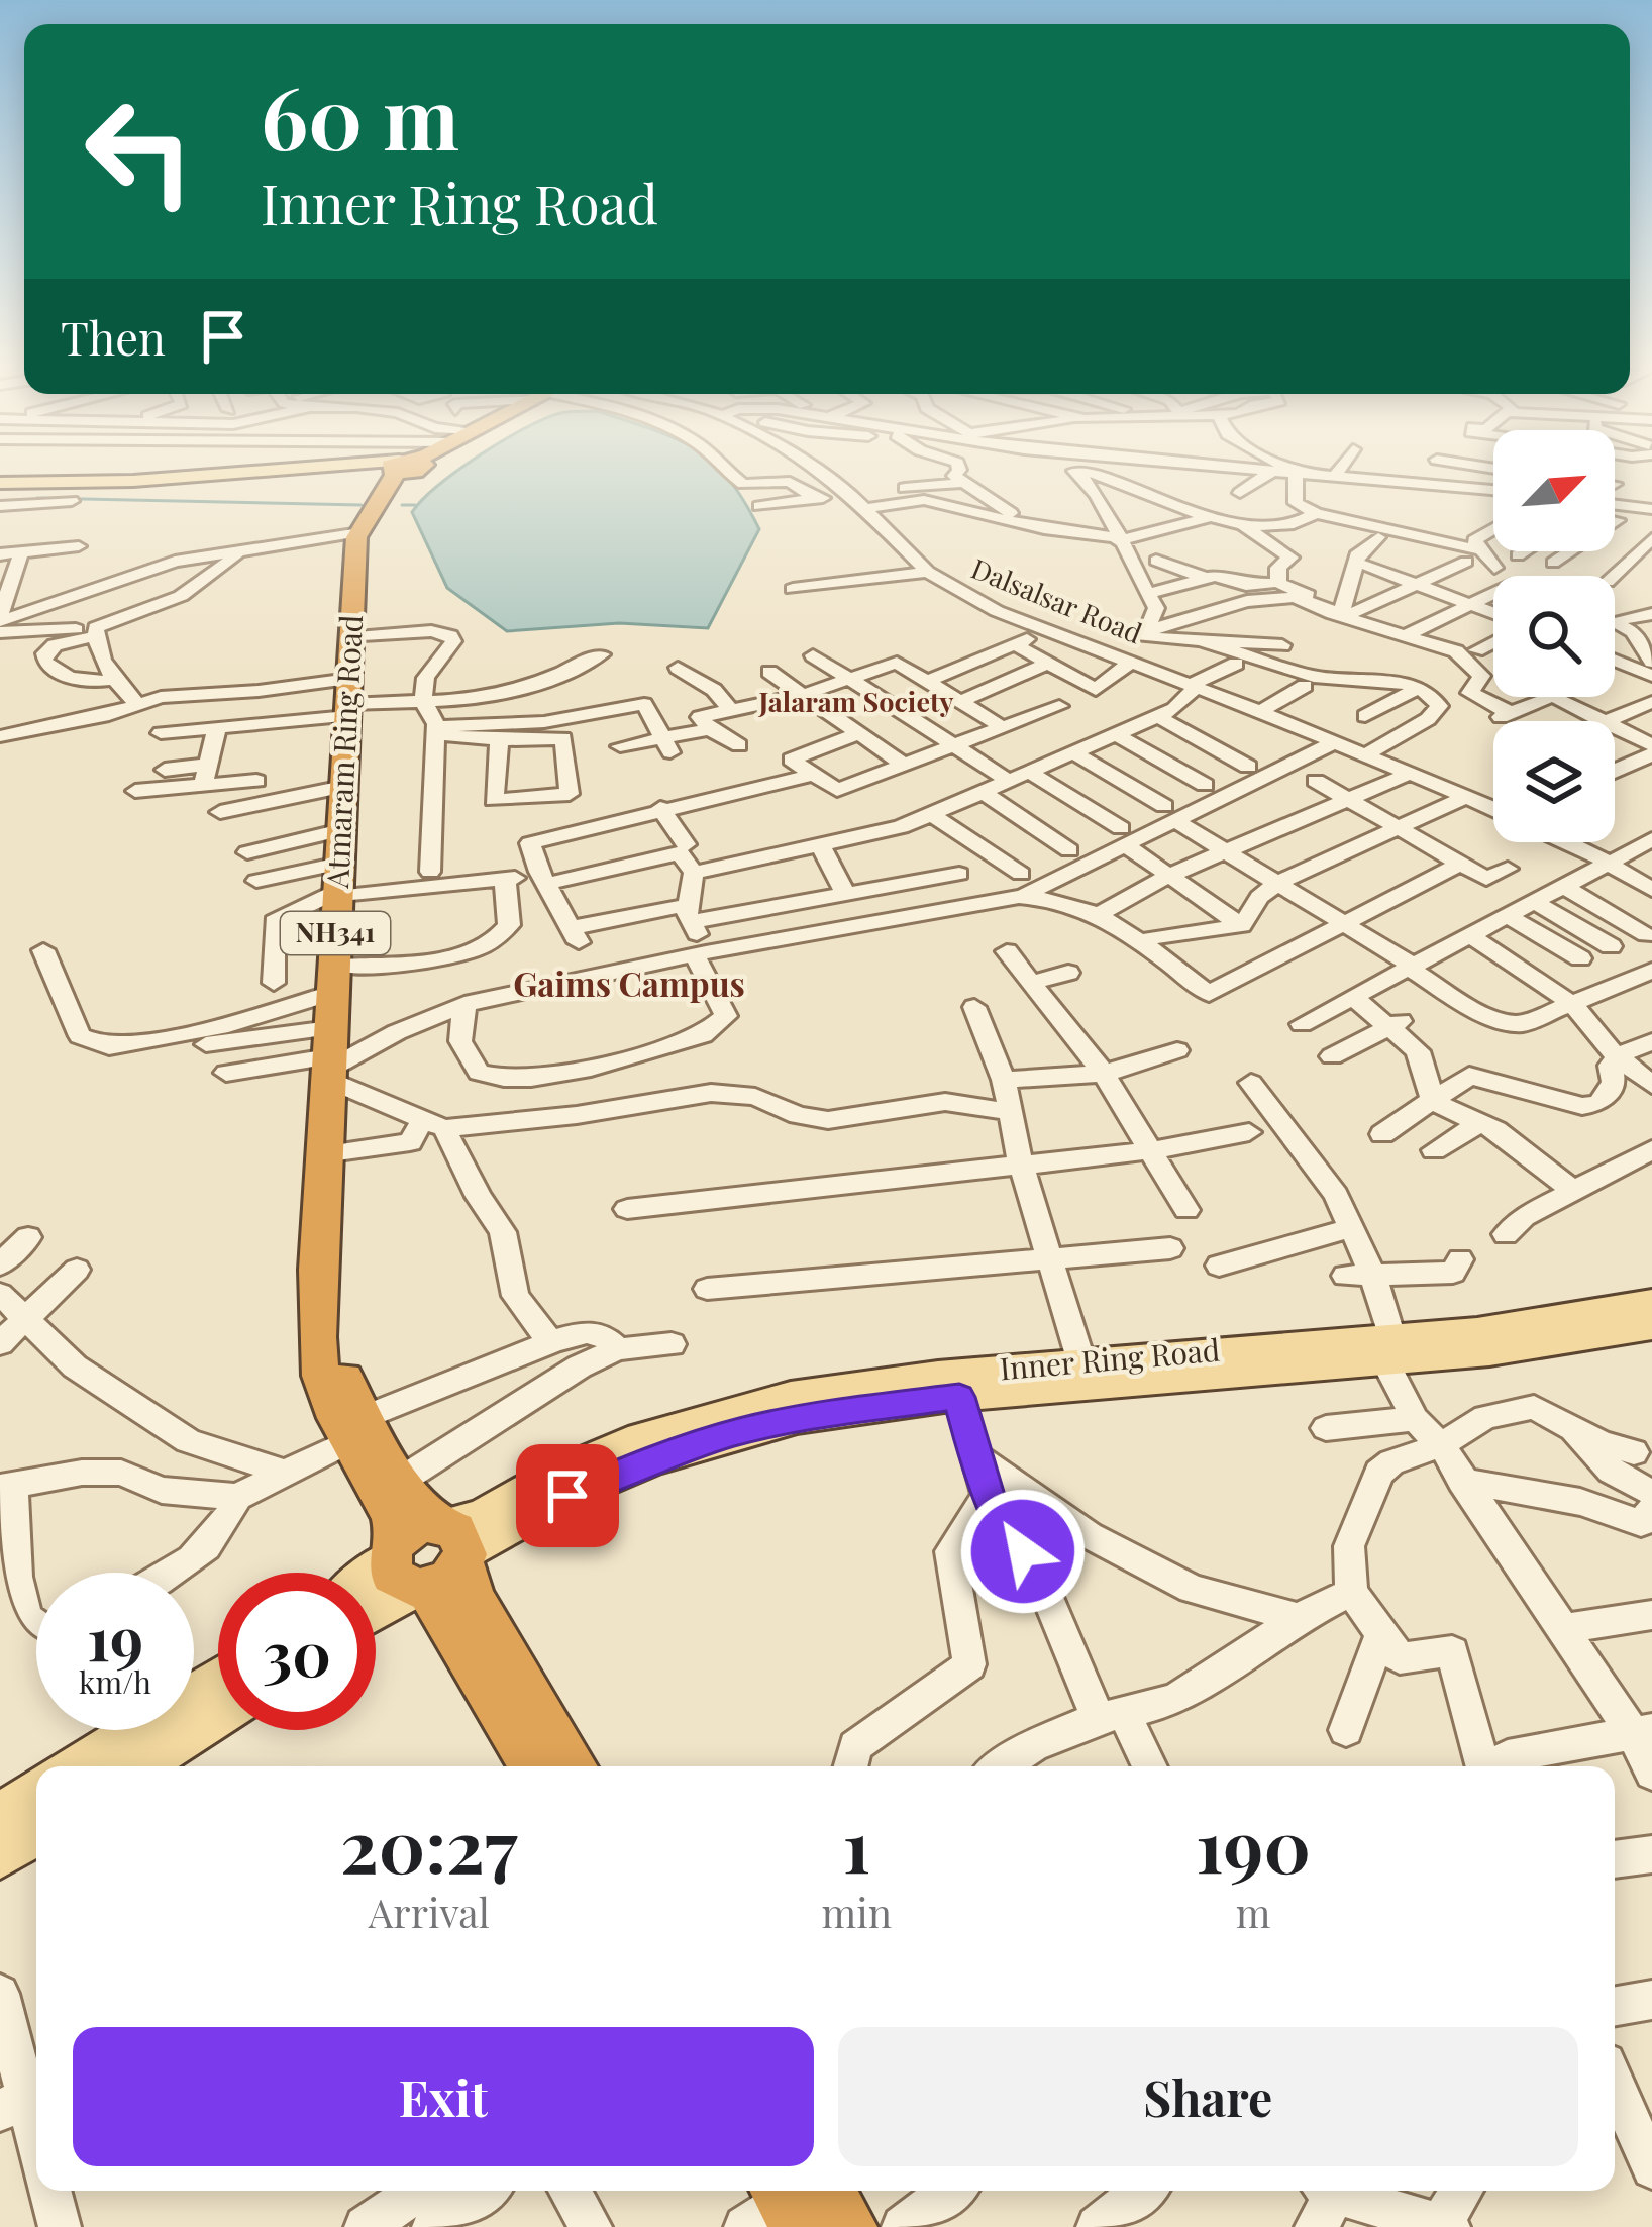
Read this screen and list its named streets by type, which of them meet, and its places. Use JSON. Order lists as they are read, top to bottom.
{
  "streets": {
    "highway": ["Atmaram Ring Road", "NH341"],
    "main road": ["Inner Ring Road"],
    "street": ["Dalsalsar Road"]
  },
  "crossings": [
    ["Atmaram Ring Road", "Inner Ring Road"]
  ],
  "districts": ["Jalaram Society", "Gaims Campus"],
  "north": "top right",
  "page": {
    "turn": ["60 m", "Inner Ring Road"],
    "then": "Then",
    "speed": "19 km/h",
    "limit": "30",
    "eta": [
      "20:27",
      "Arrival",
      "1",
      "min",
      "190",
      "m"
    ],
    "buttons": ["Exit", "Share"]
  }
}
